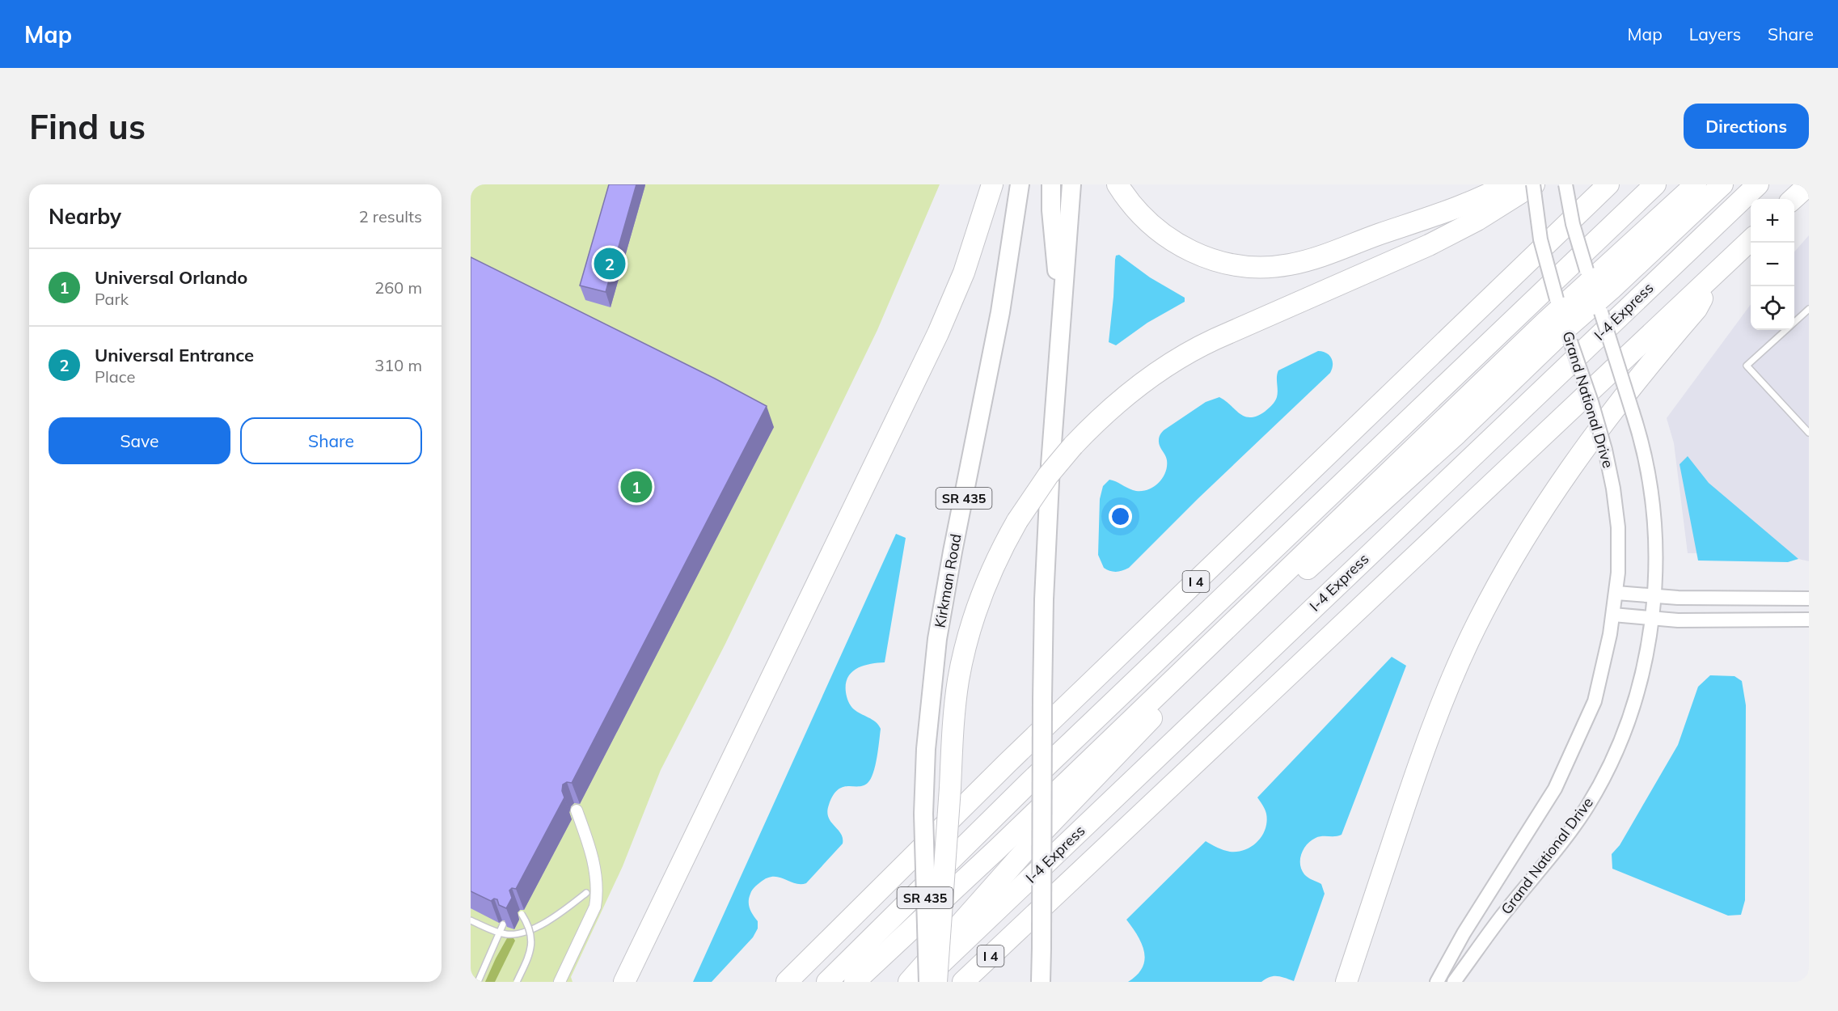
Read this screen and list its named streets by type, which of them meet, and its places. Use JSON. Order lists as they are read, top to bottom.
{
  "streets": {
    "highway": ["I-4 Express", "I 4"],
    "main road": ["SR 435", "Kirkman Road"],
    "street": ["Grand National Drive"]
  },
  "page": {
    "header": "Map",
    "nav": ["Map", "Layers", "Share"],
    "buttons": [
      "Directions",
      ["Save", "Share"]
    ],
    "title": "Find us",
    "heading": ["Nearby", "2 results"],
    "map_buttons": ["+", "−"],
    "pins": ["2", "1"],
    "list": [
      {
        "mark": "1",
        "name": "Universal Orlando",
        "note": "Park",
        "value": "260 m"
      },
      {
        "mark": "2",
        "name": "Universal Entrance",
        "note": "Place",
        "value": "310 m"
      }
    ]
  }
}
